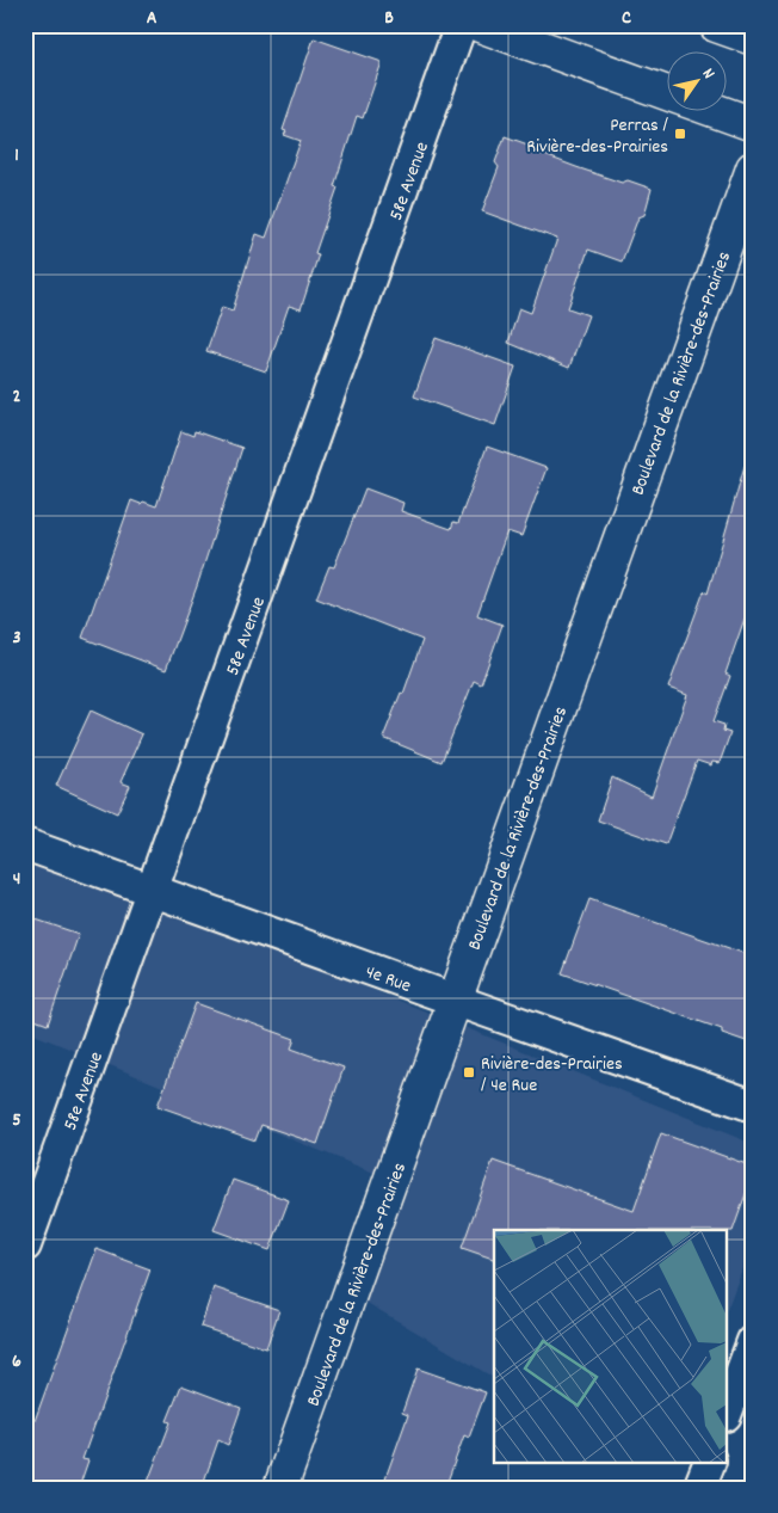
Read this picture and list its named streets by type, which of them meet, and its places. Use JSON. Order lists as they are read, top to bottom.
{
  "streets": {
    "street": ["58e Avenue", "Boulevard de la Rivière-des-Prairies", "4e Rue"]
  },
  "crossings": [
    ["58e Avenue", "4e Rue"],
    ["Boulevard de la Rivière-des-Prairies", "4e Rue"]
  ],
  "places": {
    "transit": ["Perras / Rivière-des-Prairies", "Rivière-des-Prairies / 4e Rue"]
  },
  "north": "top right",
  "grid": {
    "columns": ["A", "B", "C"],
    "rows": [
      "1",
      "2",
      "3",
      "4",
      "5",
      "6"
    ]
  }
}
